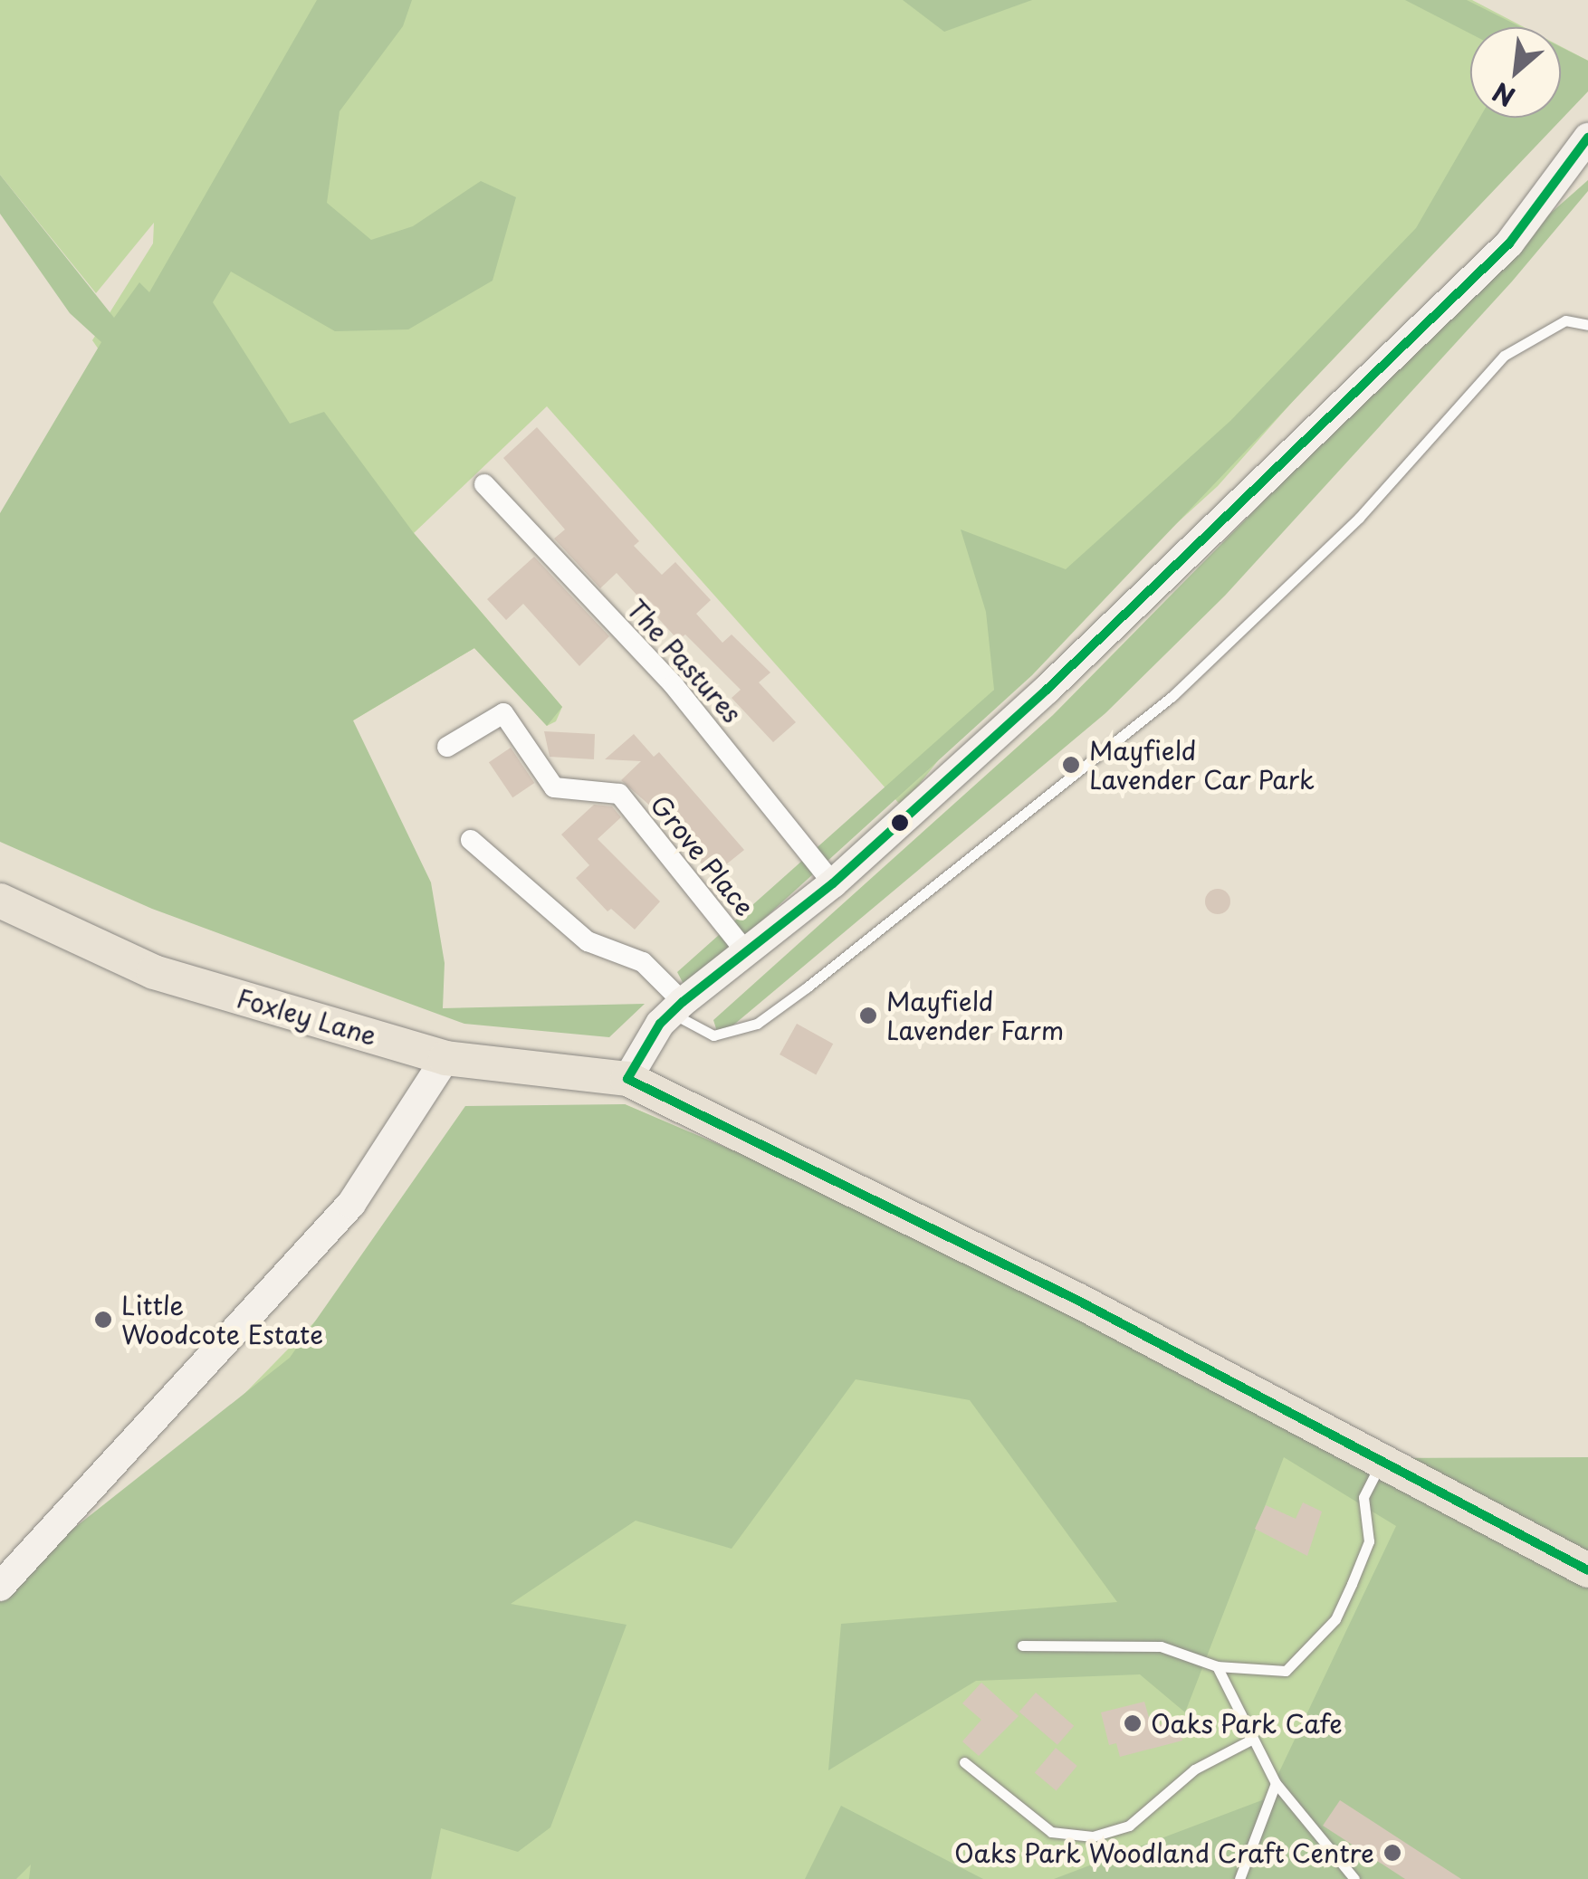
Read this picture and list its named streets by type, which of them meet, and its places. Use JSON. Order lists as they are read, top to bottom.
{
  "streets": {
    "main road": ["Foxley Lane"],
    "street": ["The Pastures", "Grove Place"]
  },
  "places": [
    "Mayfield Lavender Car Park",
    "Mayfield Lavender Farm",
    "Little Woodcote Estate",
    "Oaks Park Cafe",
    "Oaks Park Woodland Craft Centre"
  ],
  "north": "bottom left"
}
